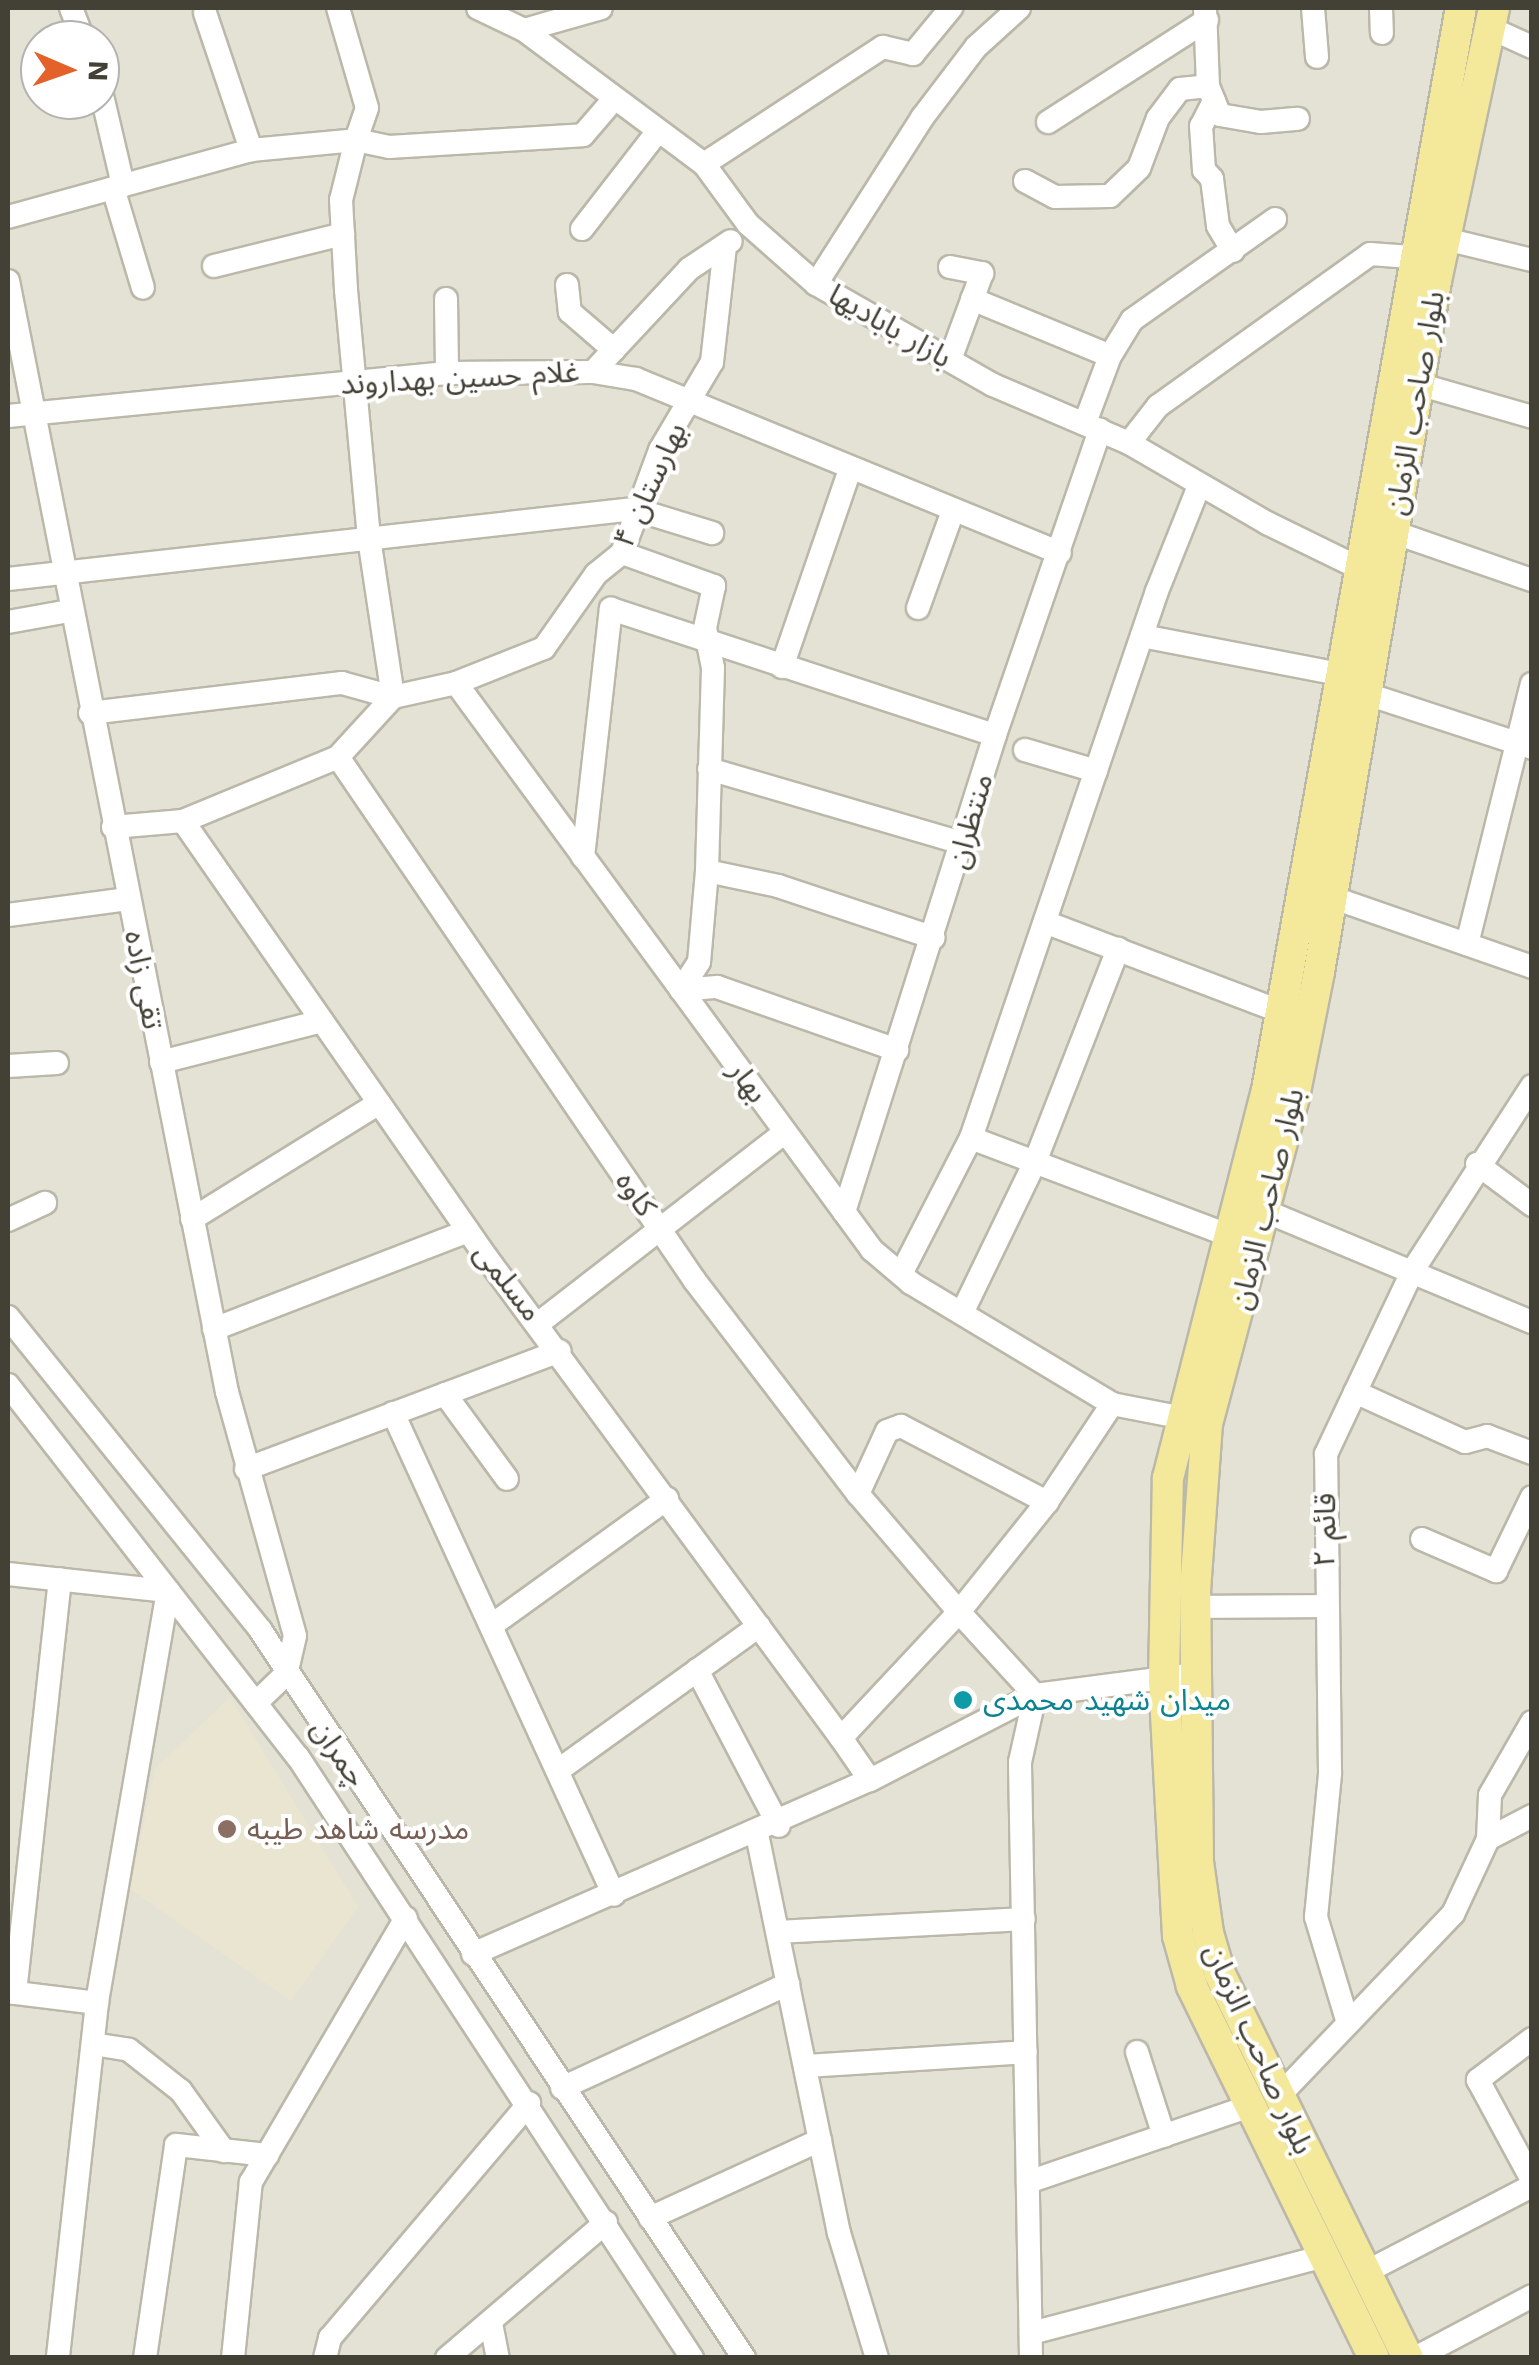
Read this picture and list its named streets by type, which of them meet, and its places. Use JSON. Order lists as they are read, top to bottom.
{
  "streets": {
    "main road": ["بلوار صاحب الزمان"],
    "street": [
      "بازار بابادیها",
      "غلام حسین بهداروند",
      "بهارستان ۴",
      "منتظران",
      "تقی زاده",
      "بهار",
      "کاوه",
      "مسلمی",
      "قائم ۲",
      "چمران"
    ]
  },
  "crossings": [
    ["بازار بابادیها", "بلوار صاحب الزمان"],
    ["بازار بابادیها", "منتظران"],
    ["غلام حسین بهداروند", "بهارستان ۴"],
    ["غلام حسین بهداروند", "منتظران"],
    ["غلام حسین بهداروند", "تقی زاده"],
    ["بلوار صاحب الزمان", "بهار"],
    ["بهارستان ۴", "بهار"],
    ["منتظران", "بهار"],
    ["تقی زاده", "چمران"]
  ],
  "places": ["میدان شهید محمدی", "مدرسه شاهد طیبه"],
  "north": "right"
}
